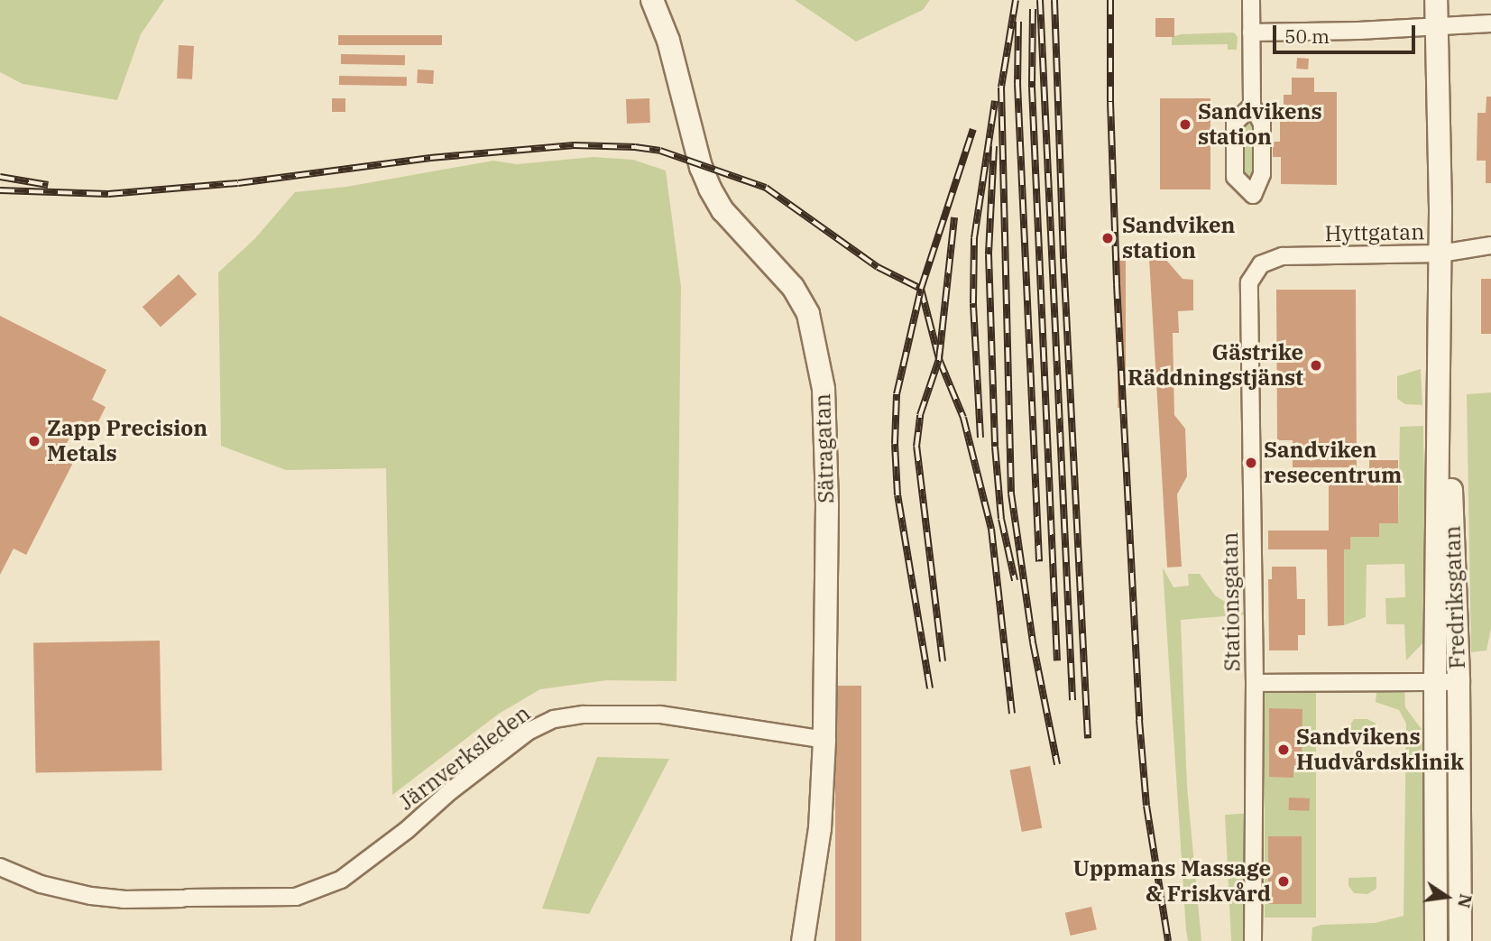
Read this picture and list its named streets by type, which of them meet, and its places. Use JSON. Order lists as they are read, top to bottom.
{
  "streets": {
    "street": [
      "Hyttgatan",
      "Sätragatan",
      "Fredriksgatan",
      "Stationsgatan",
      "Järnverksleden"
    ]
  },
  "crossings": [
    ["Hyttgatan", "Fredriksgatan"],
    ["Hyttgatan", "Stationsgatan"],
    ["Sätragatan", "Järnverksleden"]
  ],
  "places": [
    "Sandvikens station",
    "Sandviken station",
    "Gästrike Räddningstjänst",
    "Zapp Precision Metals",
    "Sandviken resecentrum",
    "Sandvikens Hudvårdsklinik",
    "Uppmans Massage & Friskvård"
  ],
  "scale_bar": "50 m",
  "north": "right"
}
